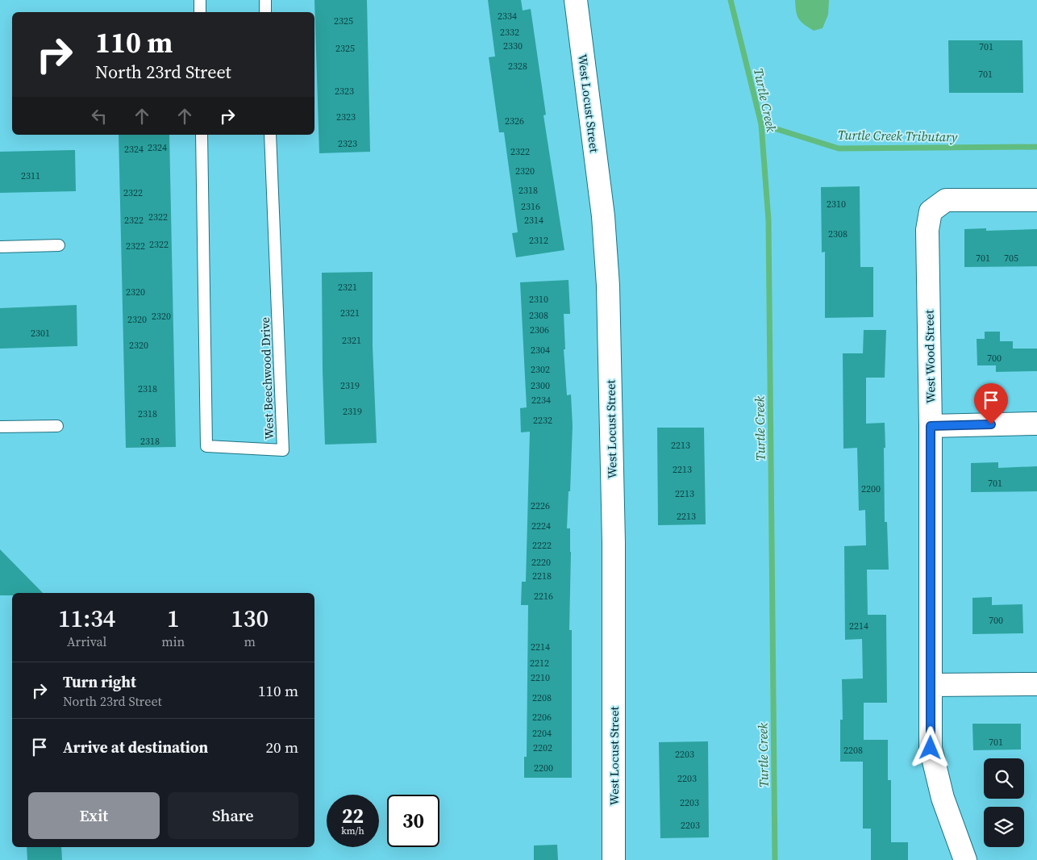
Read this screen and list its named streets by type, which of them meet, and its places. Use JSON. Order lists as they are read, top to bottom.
{
  "streets": {
    "street": ["West Locust Street", "West Wood Street"],
    "lane": ["West Beechwood Drive"]
  },
  "water": ["Turtle Creek", "Turtle Creek Tributary"],
  "house_numbers": [
    "2334",
    "2325",
    "2332",
    "2330",
    "701",
    "2325",
    "2328",
    "701",
    "2323",
    "2323",
    "2326",
    "2323",
    "2324",
    "2324",
    "2322",
    "2320",
    "2311",
    "2318",
    "2322",
    "2310",
    "2316",
    "2322",
    "2322",
    "2314",
    "2308",
    "2312",
    "2322",
    "2322",
    "701",
    "705",
    "2321",
    "2320",
    "2310",
    "2321",
    "2308",
    "2320",
    "2320",
    "2306",
    "2301",
    "2321",
    "2320",
    "2304",
    "700",
    "2302",
    "2319",
    "2300",
    "2318",
    "2234",
    "2319",
    "2318",
    "2232",
    "2318",
    "2213",
    "2213",
    "701",
    "2200",
    "2213",
    "2226",
    "2213",
    "2224",
    "2222",
    "2220",
    "2218",
    "2216",
    "700",
    "2214",
    "2214",
    "2212",
    "2210",
    "2208",
    "2206",
    "2204",
    "701",
    "2202",
    "2208",
    "2203",
    "2200",
    "2203",
    "2203",
    "2203"
  ],
  "page": {
    "turn": ["110 m", "North 23rd Street"],
    "eta": [
      "11:34",
      "Arrival",
      "1",
      "min",
      "130",
      "m"
    ],
    "list": [
      {
        "name": "Turn right",
        "note": "North 23rd Street",
        "value": "110 m"
      },
      {
        "name": "Arrive at destination",
        "value": "20 m"
      }
    ],
    "buttons": ["Exit", "Share"],
    "speed": "22 km/h",
    "limit": "30"
  }
}
